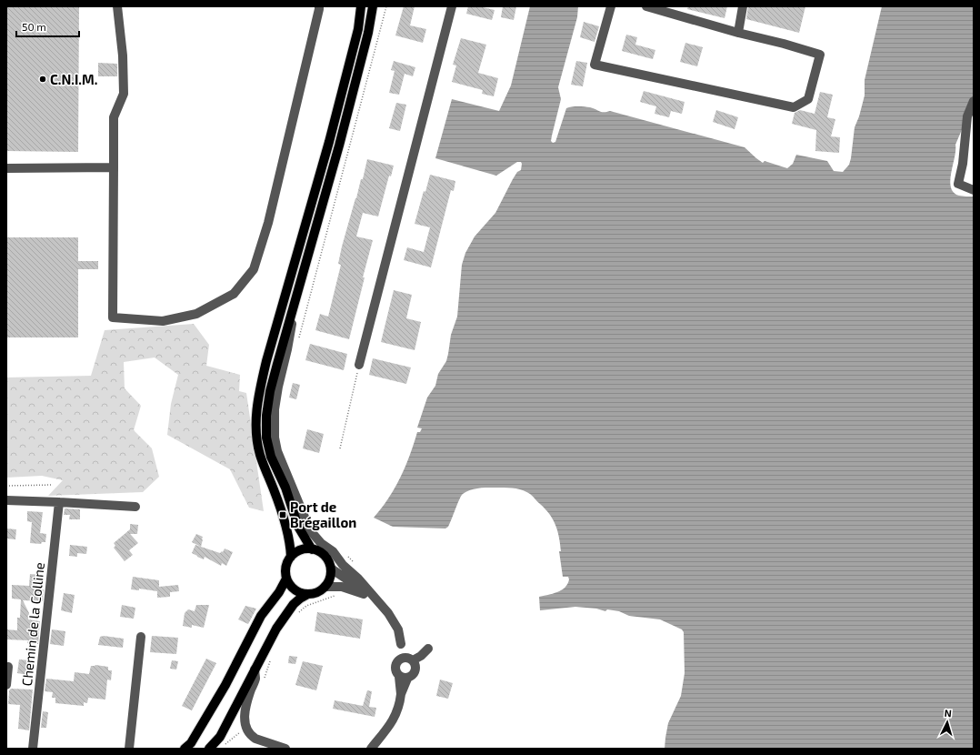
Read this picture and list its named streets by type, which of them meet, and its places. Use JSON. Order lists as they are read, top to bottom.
{
  "streets": {
    "street": ["Chemin de la Colline"]
  },
  "places": {
    "other": ["C.N.I.M."],
    "transit": ["Port de Brégaillon"]
  },
  "scale_bar": "50 m",
  "north": "top"
}
